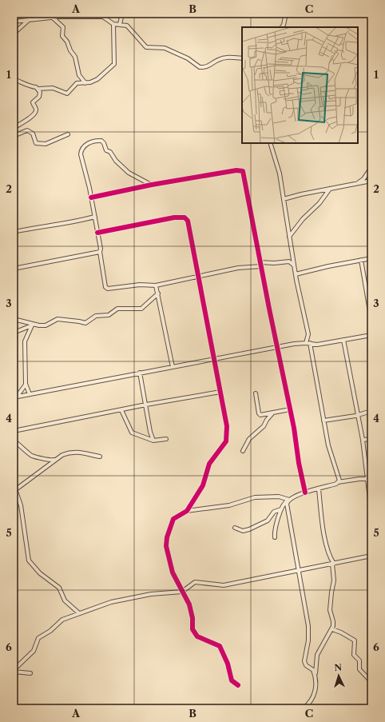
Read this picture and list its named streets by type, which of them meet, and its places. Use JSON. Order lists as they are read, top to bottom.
{
  "north": "top",
  "grid": {
    "columns": ["A", "B", "C"],
    "rows": [
      "1",
      "2",
      "3",
      "4",
      "5",
      "6"
    ]
  }
}
